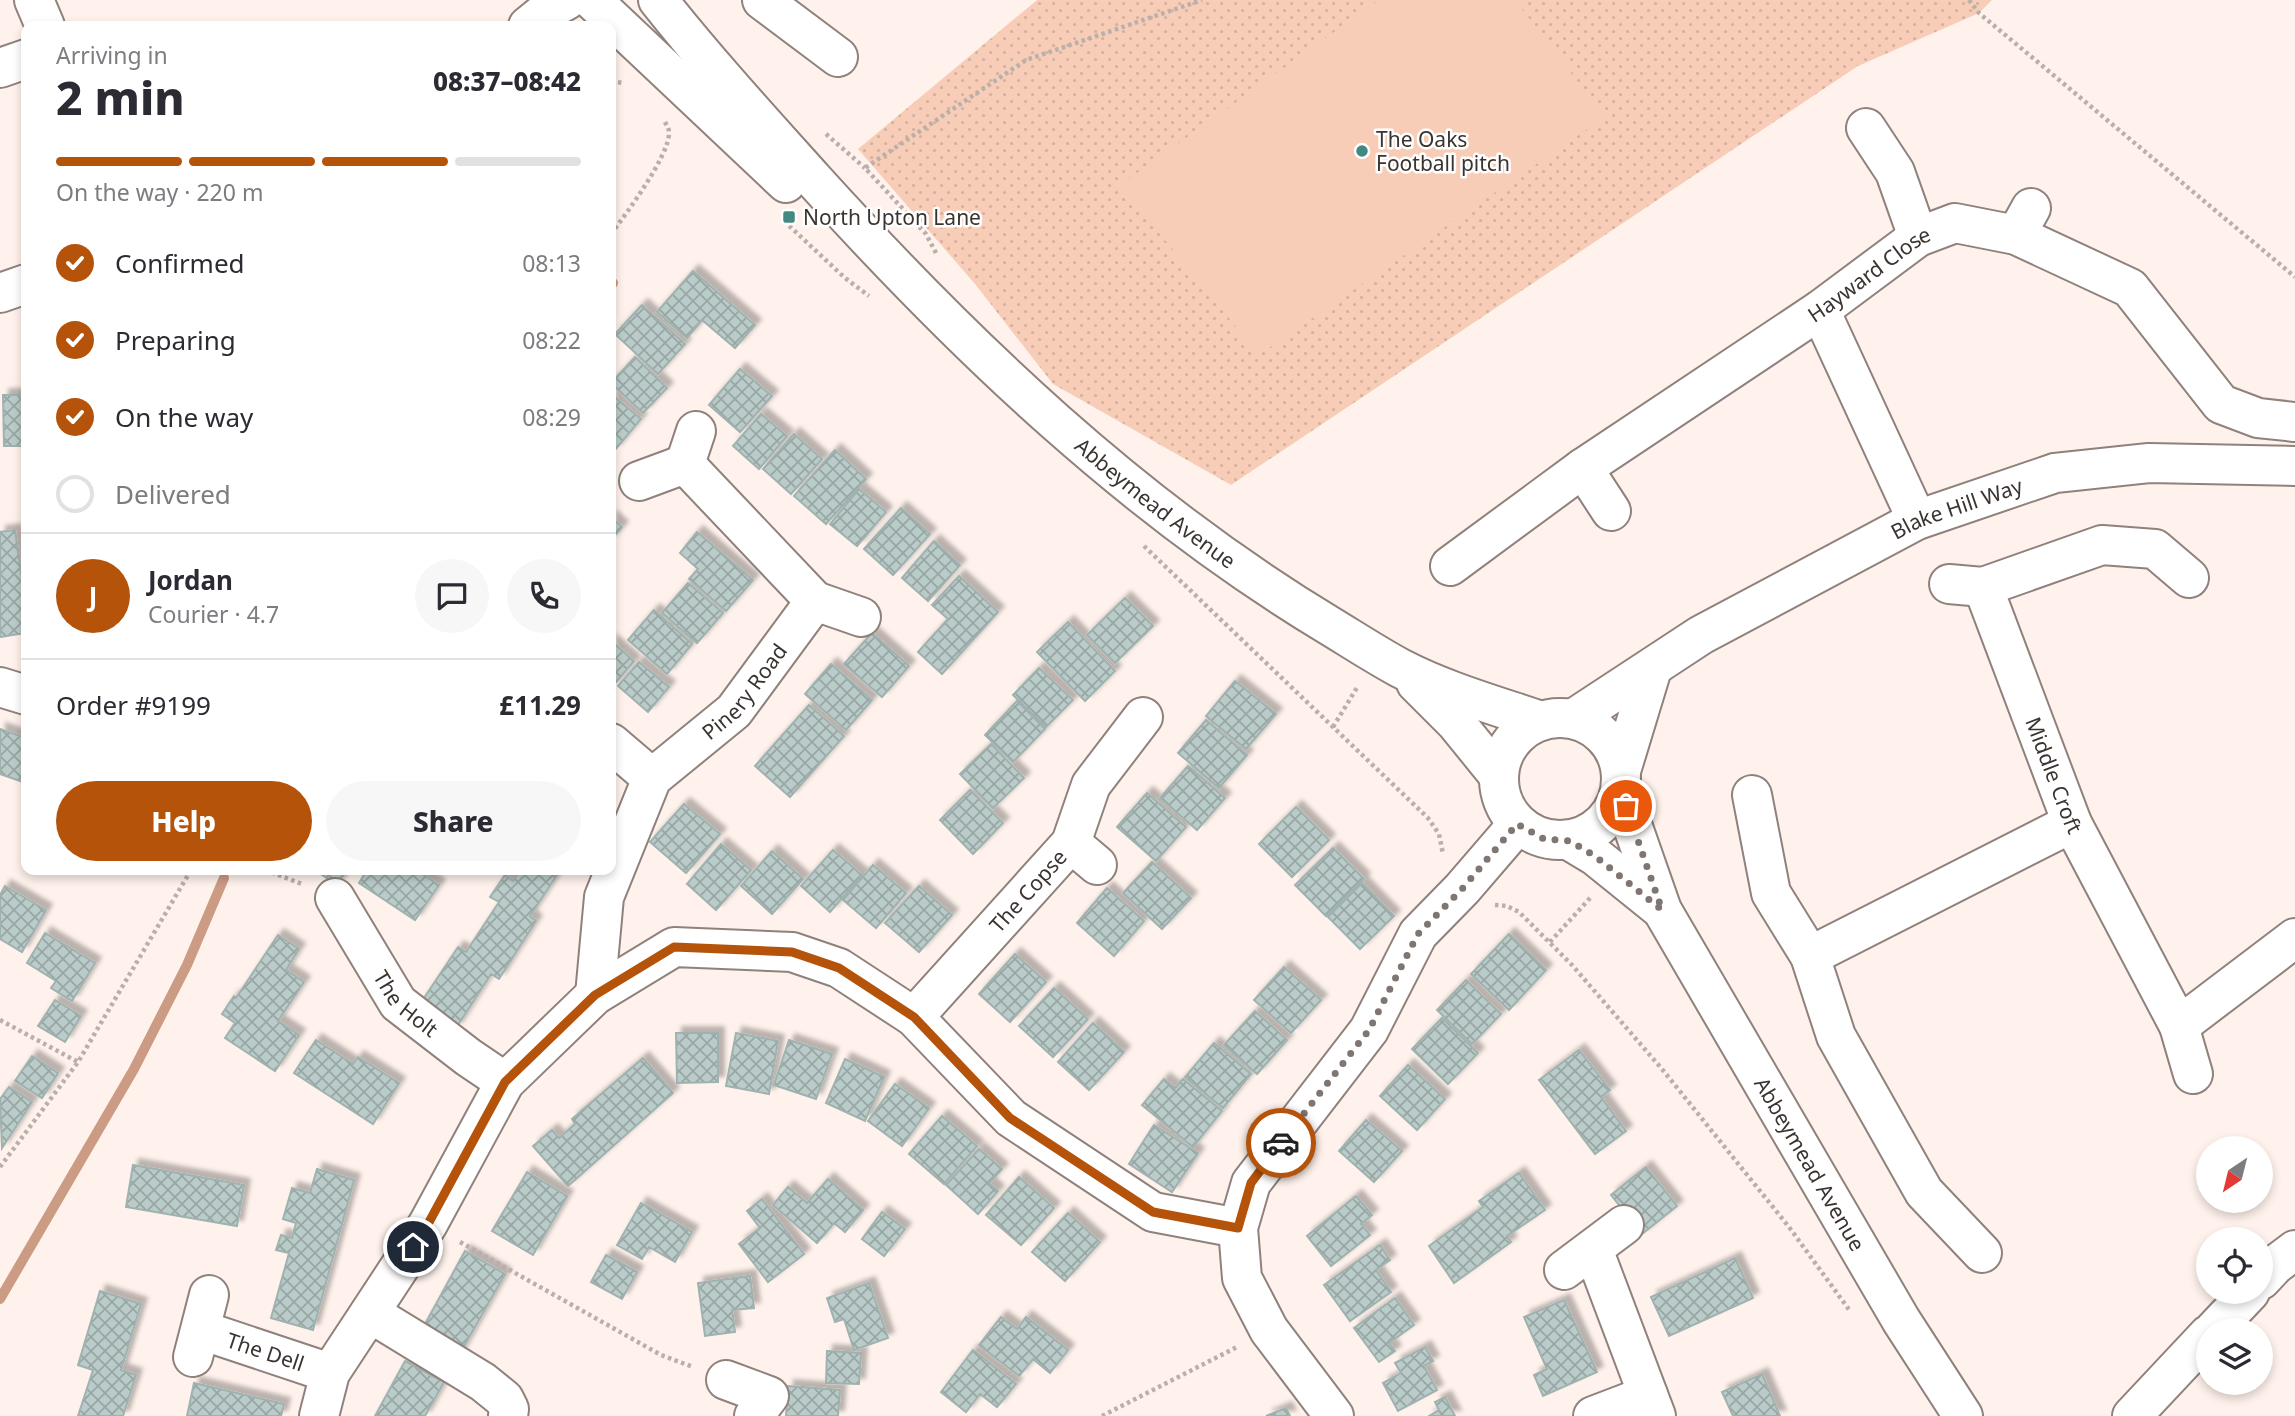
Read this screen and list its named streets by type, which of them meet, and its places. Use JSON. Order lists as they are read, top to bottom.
{
  "streets": {
    "street": [
      "Hayward Close",
      "Abbeymead Avenue",
      "Blake Hill Way",
      "Pinery Road",
      "Middle Croft",
      "The Copse",
      "The Holt",
      "The Dell"
    ]
  },
  "crossings": [
    ["Abbeymead Avenue", "Blake Hill Way"]
  ],
  "places": {
    "other": ["The Oaks Football pitch"],
    "transit": ["North Upton Lane"]
  },
  "north": "bottom left",
  "page": {
    "heading": ["2 min", "Arriving in", "08:37–08:42"],
    "panel": [
      "Jordan",
      "Courier · 4.7",
      "Order #9199",
      "£11.29"
    ],
    "bar": "On the way · 220 m",
    "list": [
      ["Confirmed", "08:13"],
      ["Preparing", "08:22"],
      ["On the way", "08:29"],
      "Delivered"
    ],
    "round": "J",
    "buttons": ["Help", "Share"]
  }
}
